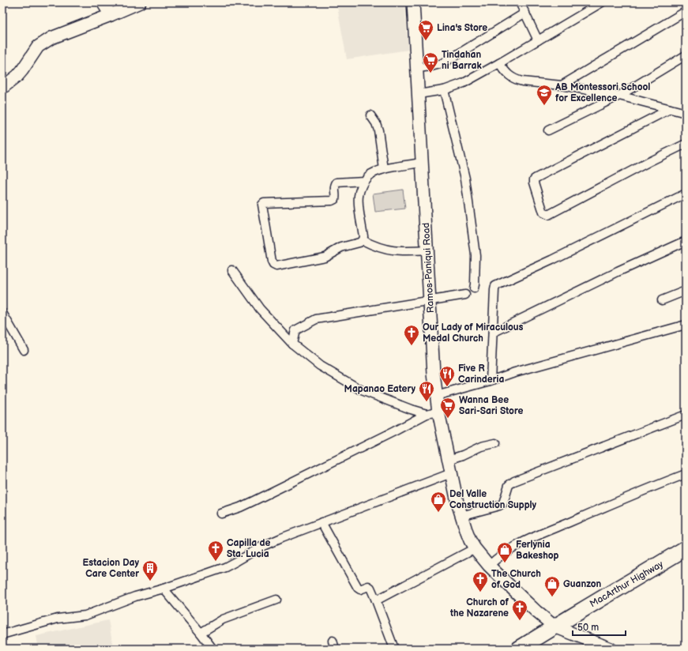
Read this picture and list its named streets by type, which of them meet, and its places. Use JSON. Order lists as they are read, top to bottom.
{
  "streets": {
    "highway": ["MacArthur Highway"],
    "main road": ["Ramos-Paniqui Road"]
  },
  "crossings": [
    ["Ramos-Paniqui Road", "MacArthur Highway"]
  ],
  "places": {
    "supermarket": ["Lina's Store", "Tindahan ni Barrak", "Wanna Bee Sari-Sari Store"],
    "school or university": ["AB Montessori School for Excellence"],
    "church": [
      "Our Lady of Miraculous Medal Church",
      "Capilla de Sta. Lucia",
      "The Church of God",
      "Church of the Nazarene"
    ],
    "restaurant": ["Five R Carinderia", "Mapanao Eatery"],
    "shop": ["Del Valle Construction Supply", "Ferlynia Bakeshop", "Guanzon"],
    "building": ["Estacion Day Care Center"]
  },
  "scale_bar": "50 m"
}
